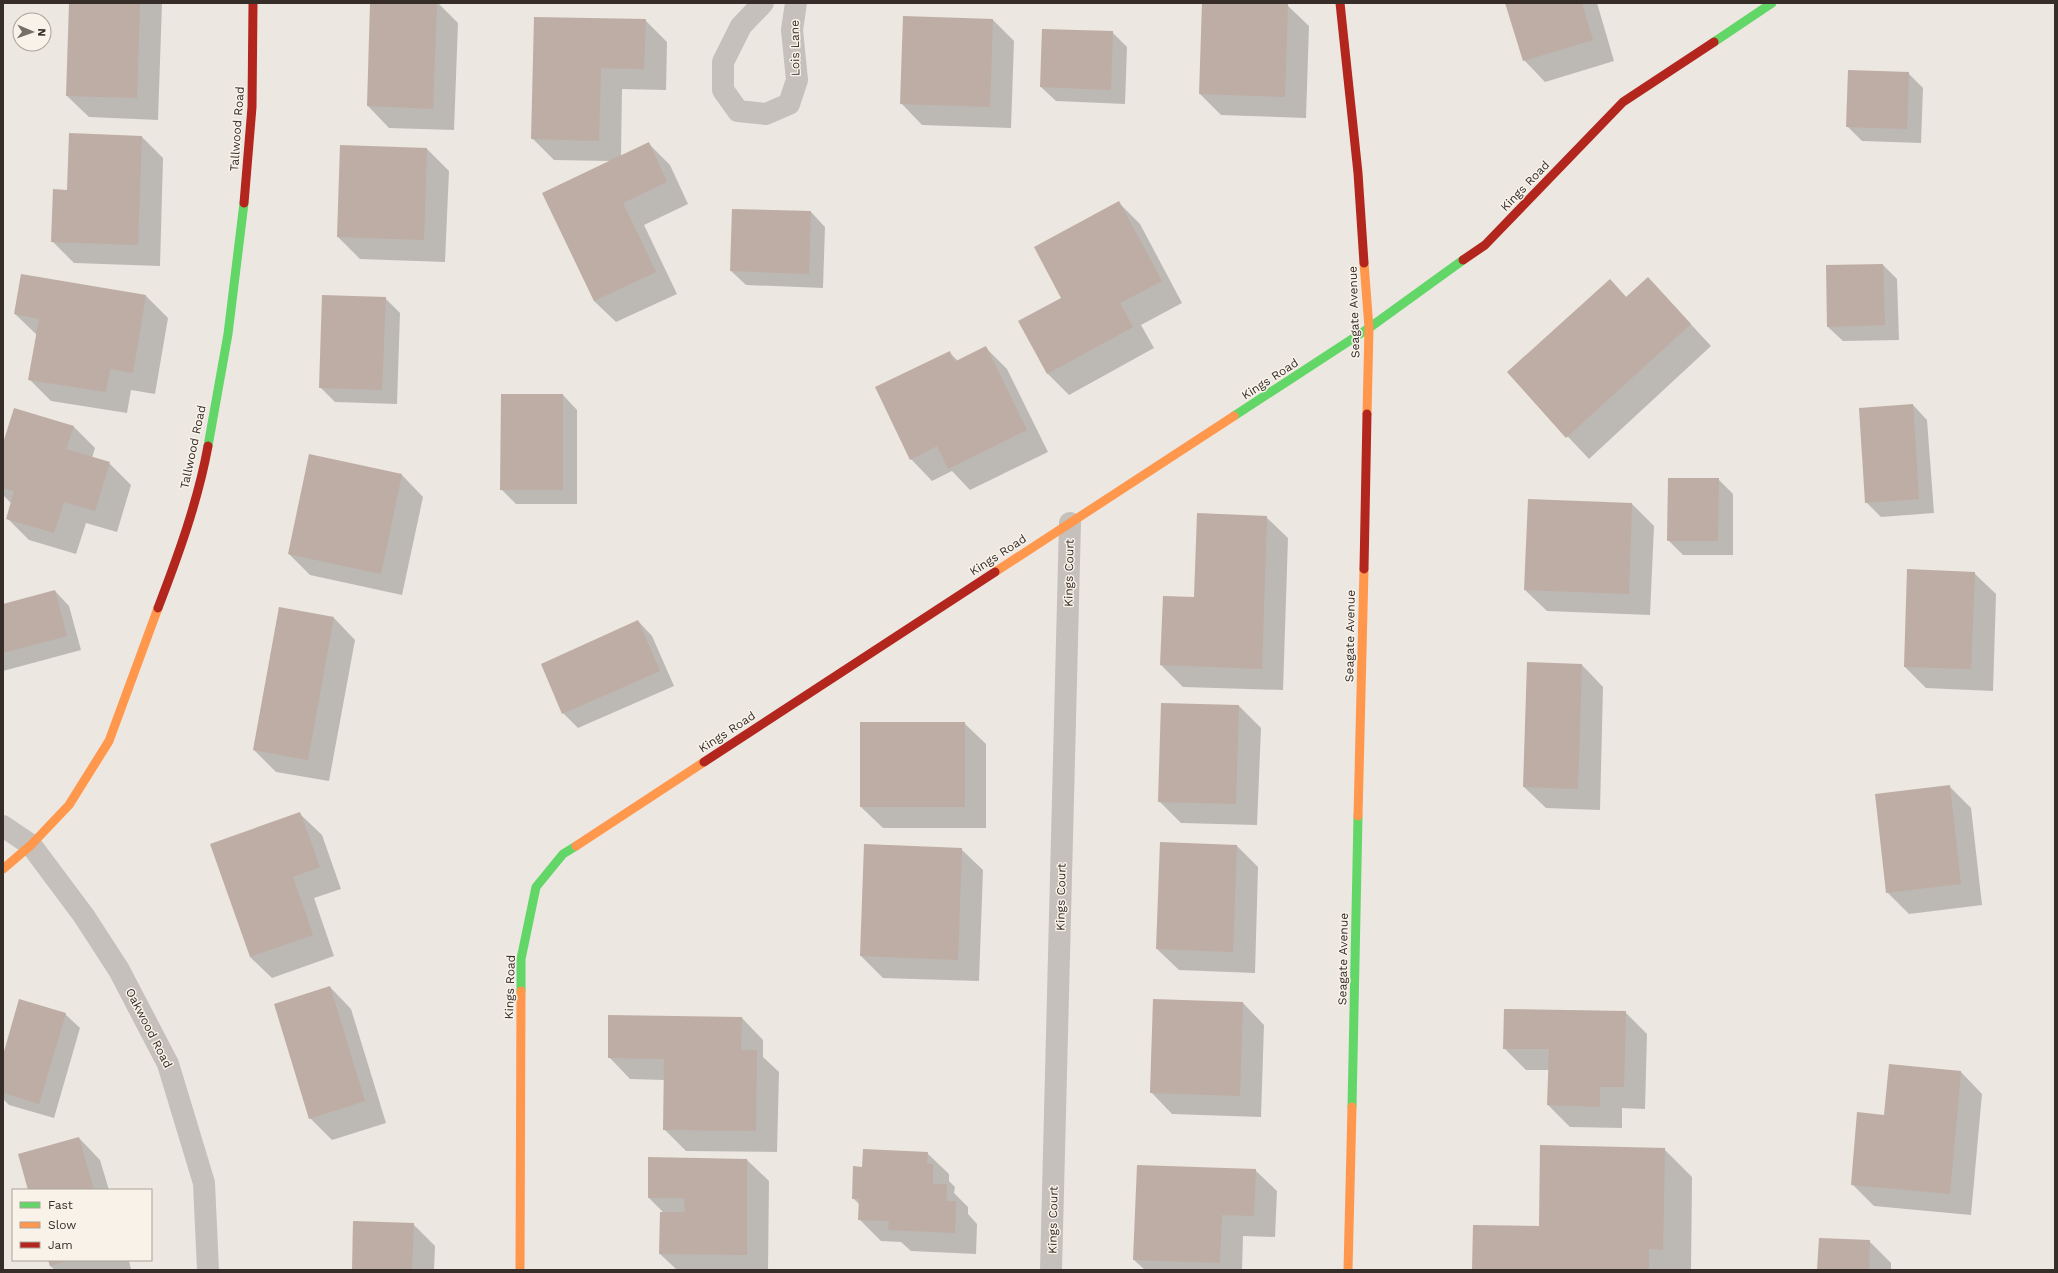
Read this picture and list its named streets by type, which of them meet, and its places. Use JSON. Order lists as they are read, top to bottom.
{
  "streets": {
    "street": [
      "Lois Lane",
      "Tallwood Road",
      "Kings Road",
      "Seagate Avenue",
      "Kings Court",
      "Oakwood Road"
    ]
  },
  "crossings": [
    ["Tallwood Road", "Oakwood Road"],
    ["Kings Road", "Seagate Avenue"],
    ["Kings Road", "Kings Court"]
  ],
  "legend": ["Fast", "Slow", "Jam"],
  "north": "right"
}
